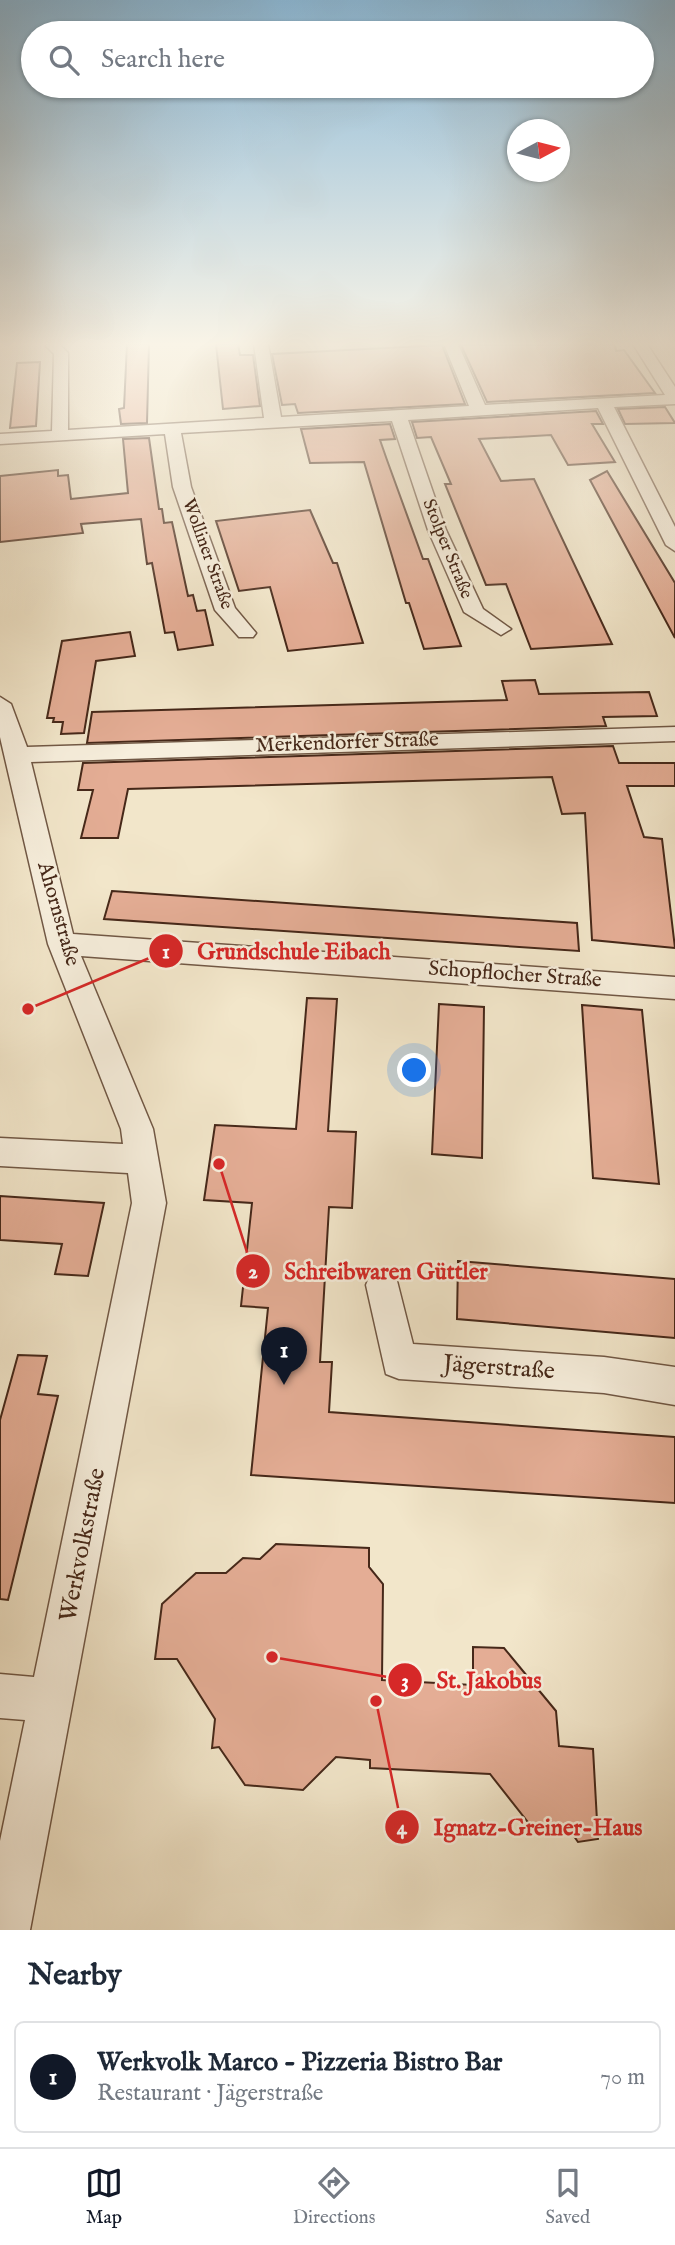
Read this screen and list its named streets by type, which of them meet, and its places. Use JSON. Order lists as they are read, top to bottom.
{
  "streets": {
    "street": [
      "Stolper Straße",
      "Wolliner Straße",
      "Merkendorfer Straße",
      "Ahornstraße",
      "Schopflocher Straße",
      "Jägerstraße",
      "Werkvolkstraße"
    ]
  },
  "crossings": [
    ["Merkendorfer Straße", "Ahornstraße"],
    ["Ahornstraße", "Schopflocher Straße"],
    ["Ahornstraße", "Werkvolkstraße"]
  ],
  "places": [
    "Grundschule Eibach",
    "Schreibwaren Güttler",
    "St. Jakobus",
    "Ignatz-Greiner-Haus"
  ],
  "north": "right",
  "page": {
    "search": "Search here",
    "pins": "1",
    "heading": "Nearby",
    "list": [
      {
        "mark": "1",
        "name": "Werkvolk Marco - Pizzeria Bistro Bar",
        "note": "Restaurant · Jägerstraße",
        "value": "70 m"
      }
    ],
    "nav": ["Map", "Directions", "Saved"]
  }
}
